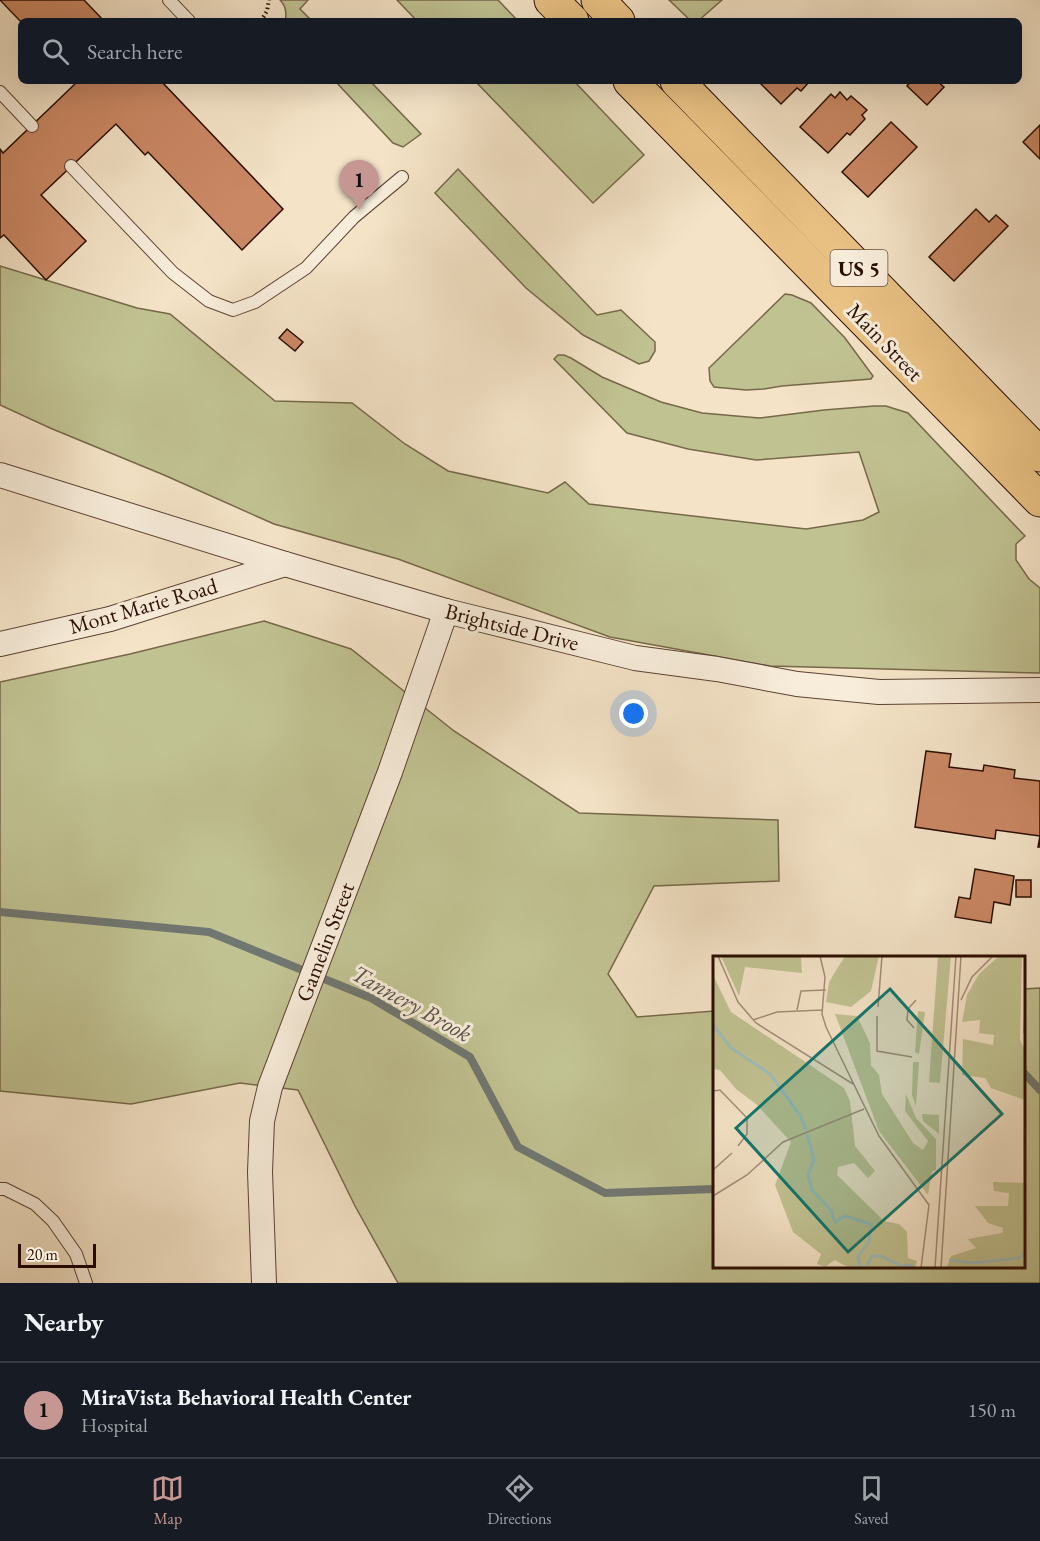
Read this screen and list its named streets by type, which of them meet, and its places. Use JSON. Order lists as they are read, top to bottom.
{
  "streets": {
    "main road": ["US 5", "Main Street"],
    "street": ["Mont Marie Road", "Brightside Drive", "Gamelin Street"]
  },
  "crossings": [
    ["Mont Marie Road", "Brightside Drive"],
    ["Brightside Drive", "Gamelin Street"]
  ],
  "water": ["Tannery Brook"],
  "scale_bar": "20 m",
  "page": {
    "search": "Search here",
    "pins": "1",
    "scale": "20 m",
    "heading": "Nearby",
    "list": [
      {
        "mark": "1",
        "name": "MiraVista Behavioral Health Center",
        "note": "Hospital",
        "value": "150 m"
      }
    ],
    "nav": ["Map", "Directions", "Saved"]
  }
}
